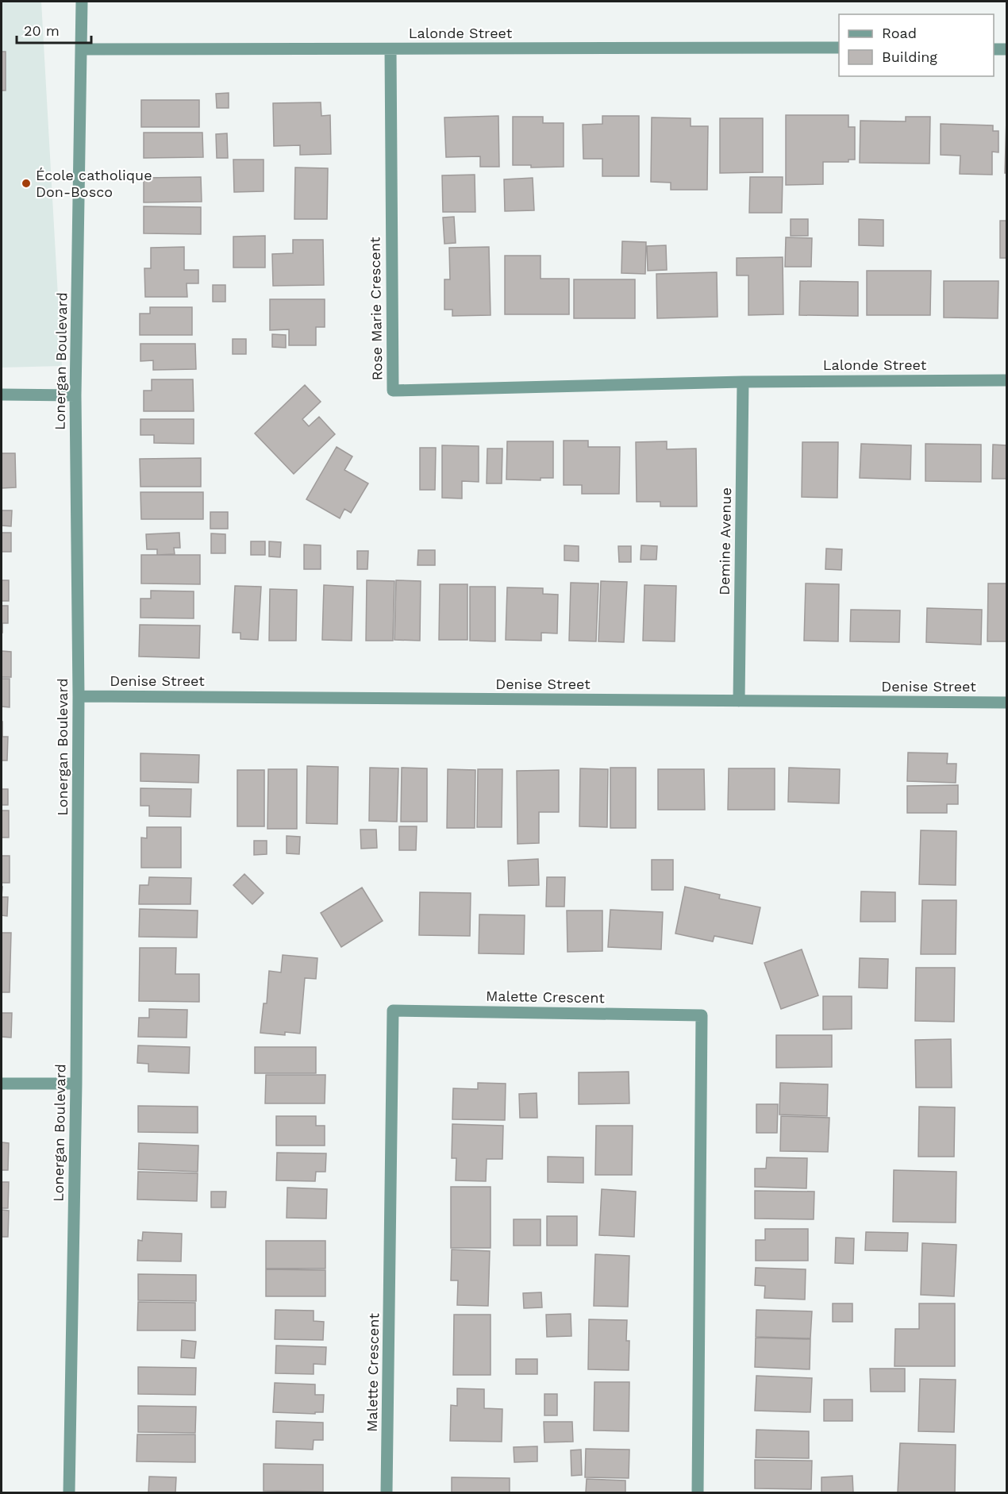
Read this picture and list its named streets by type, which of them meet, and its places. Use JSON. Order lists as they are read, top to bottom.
{
  "streets": {
    "street": [
      "Lalonde Street",
      "Rose Marie Crescent",
      "Lonergan Boulevard",
      "Demine Avenue",
      "Denise Street",
      "Malette Crescent"
    ]
  },
  "crossings": [
    ["Lalonde Street", "Rose Marie Crescent"],
    ["Lalonde Street", "Lonergan Boulevard"],
    ["Lalonde Street", "Demine Avenue"],
    ["Rose Marie Crescent", "Demine Avenue"],
    ["Lonergan Boulevard", "Denise Street"],
    ["Demine Avenue", "Denise Street"]
  ],
  "places": ["École catholique Don-Bosco"],
  "legend": ["Road", "Building"],
  "scale_bar": "20 m"
}
